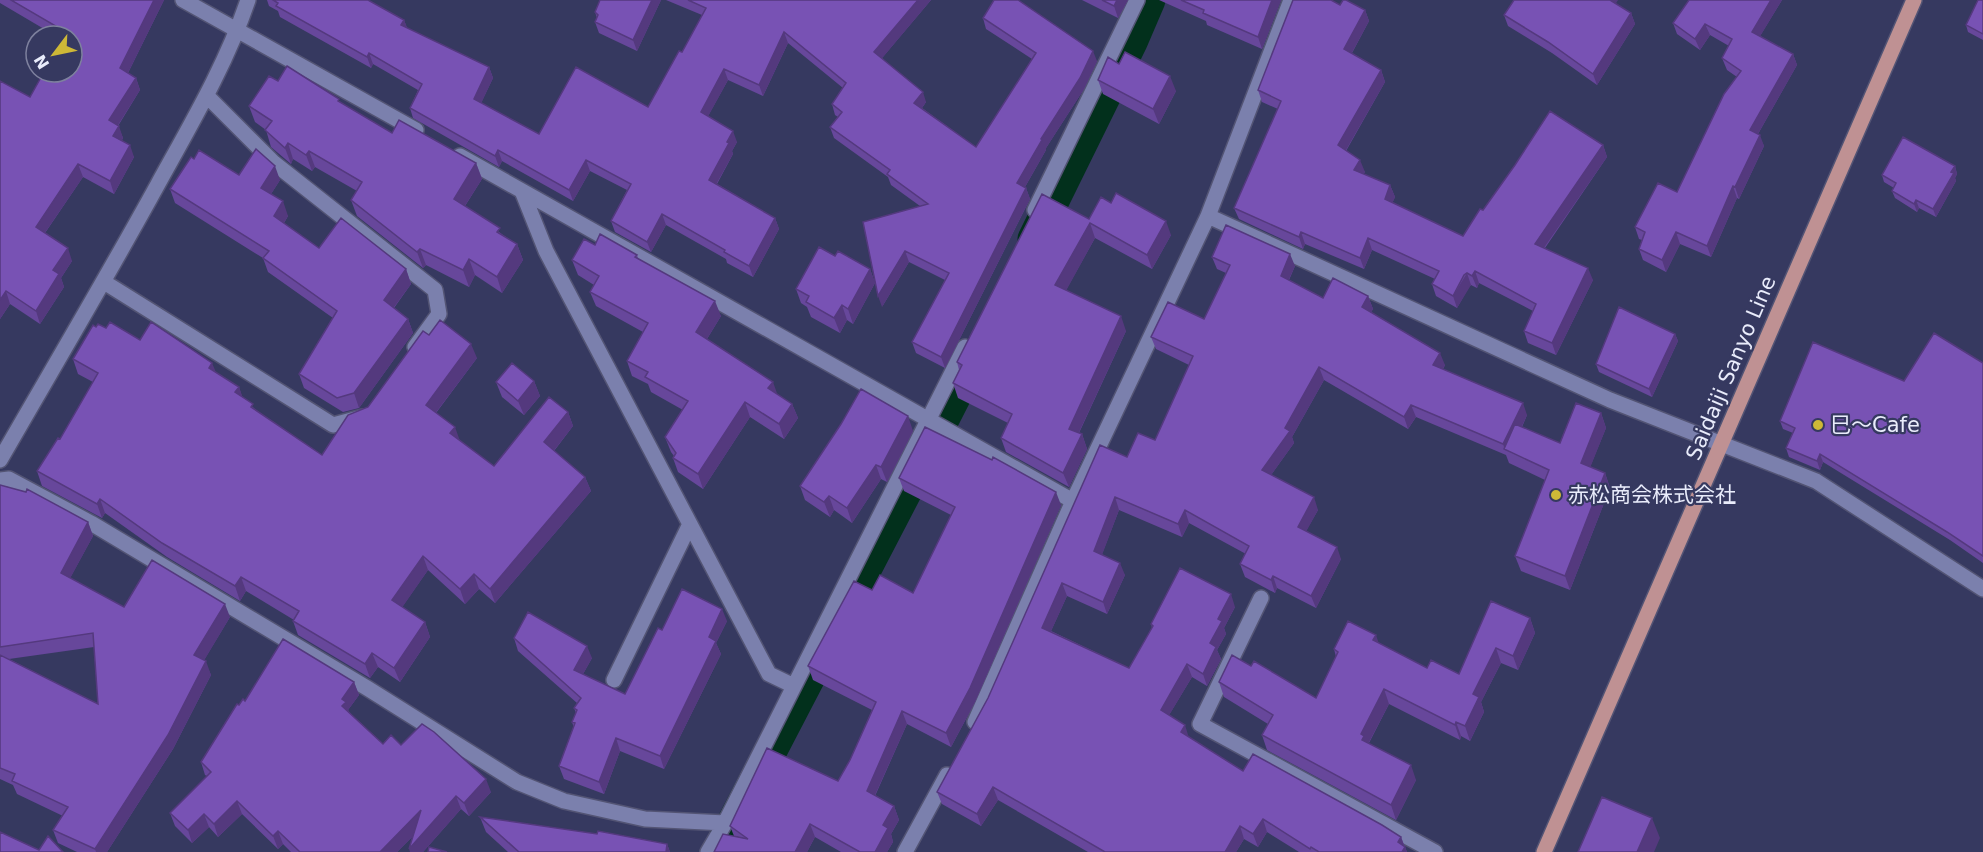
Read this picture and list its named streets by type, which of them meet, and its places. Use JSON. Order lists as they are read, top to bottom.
{
  "streets": {
    "main road": ["Saidaiji Sanyo Line"]
  },
  "places": ["巳～Cafe", "赤松商会株式会社"],
  "north": "bottom left"
}
